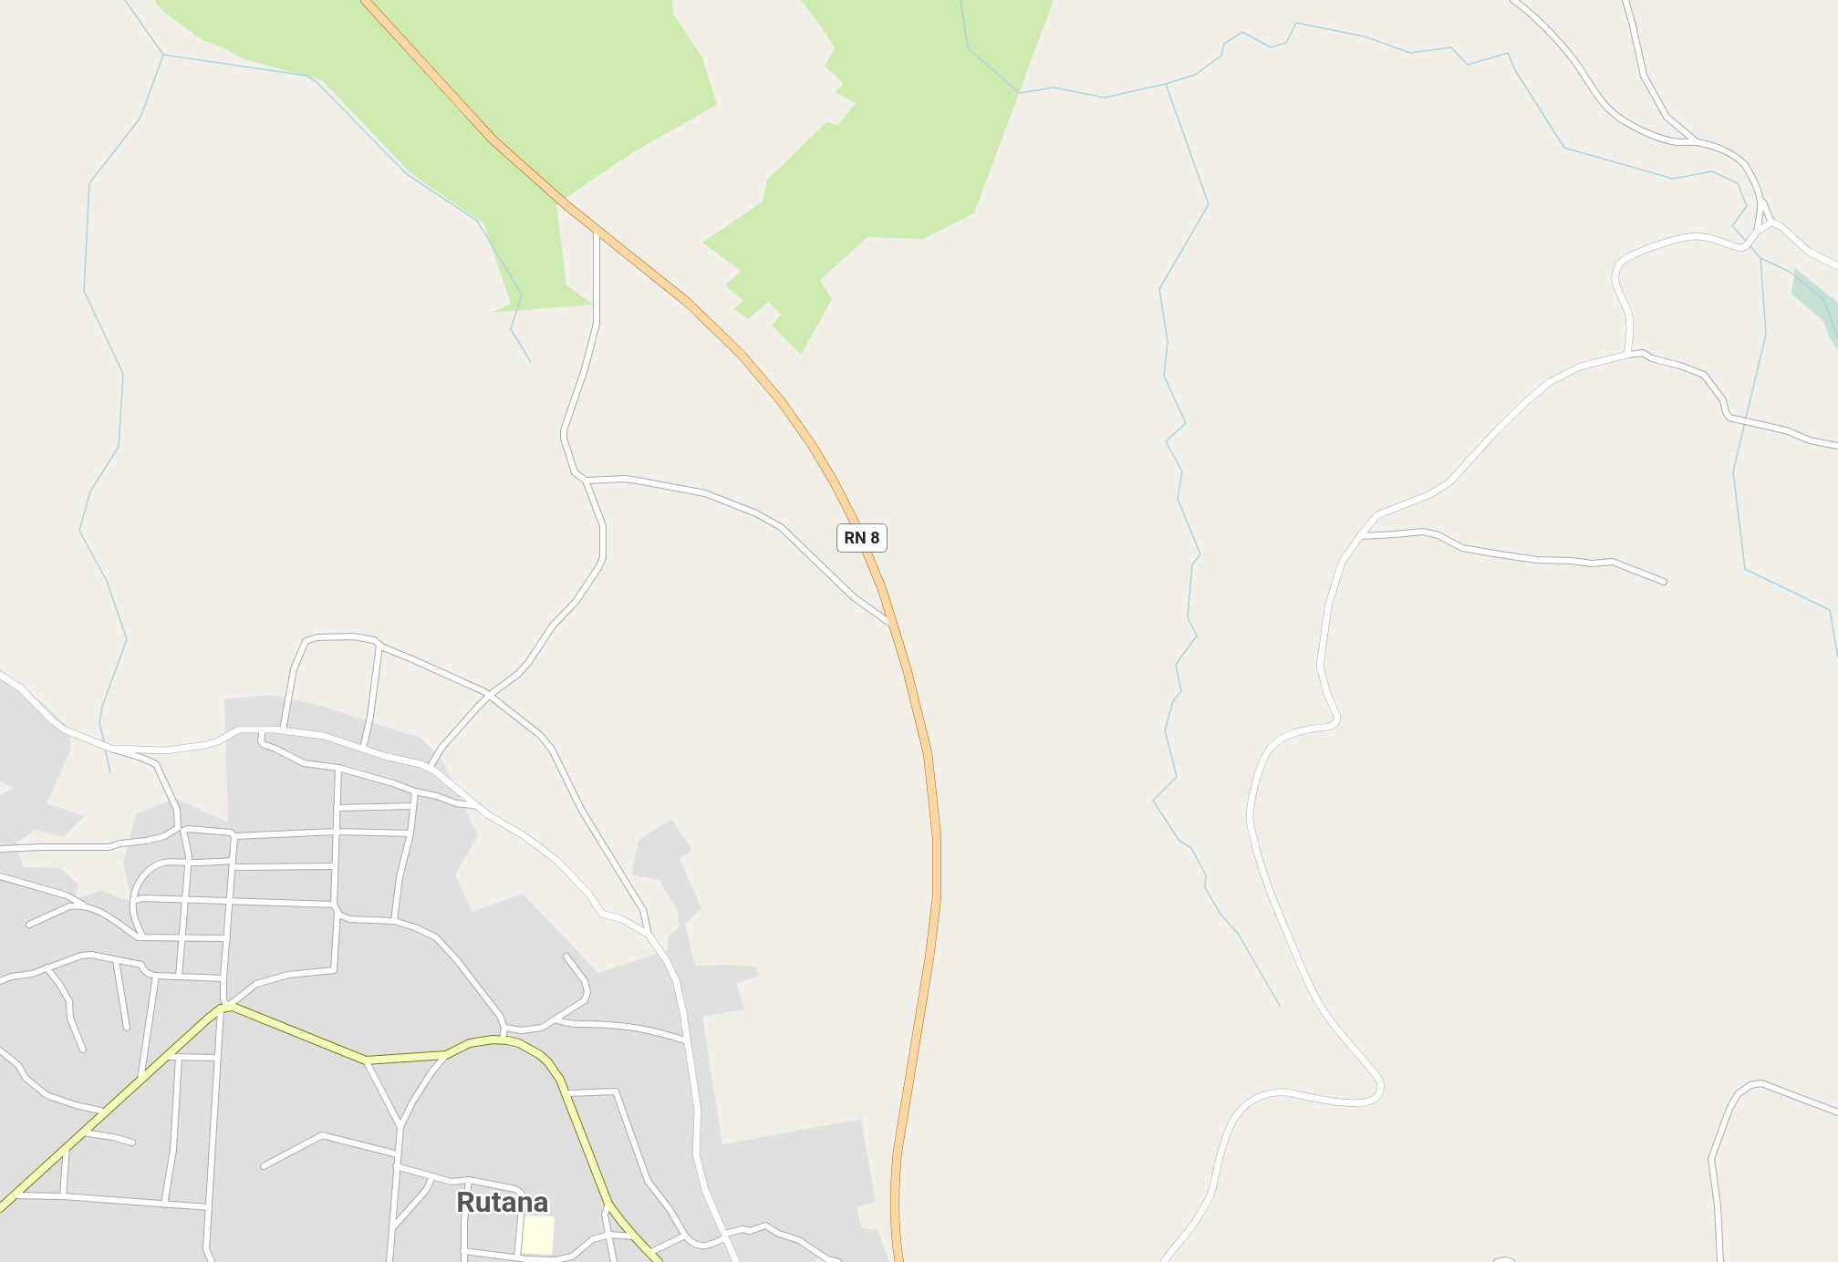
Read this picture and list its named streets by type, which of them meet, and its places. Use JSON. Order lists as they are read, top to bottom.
{
  "streets": {
    "main road": ["RN 8"]
  },
  "districts": ["Rutana"]
}
